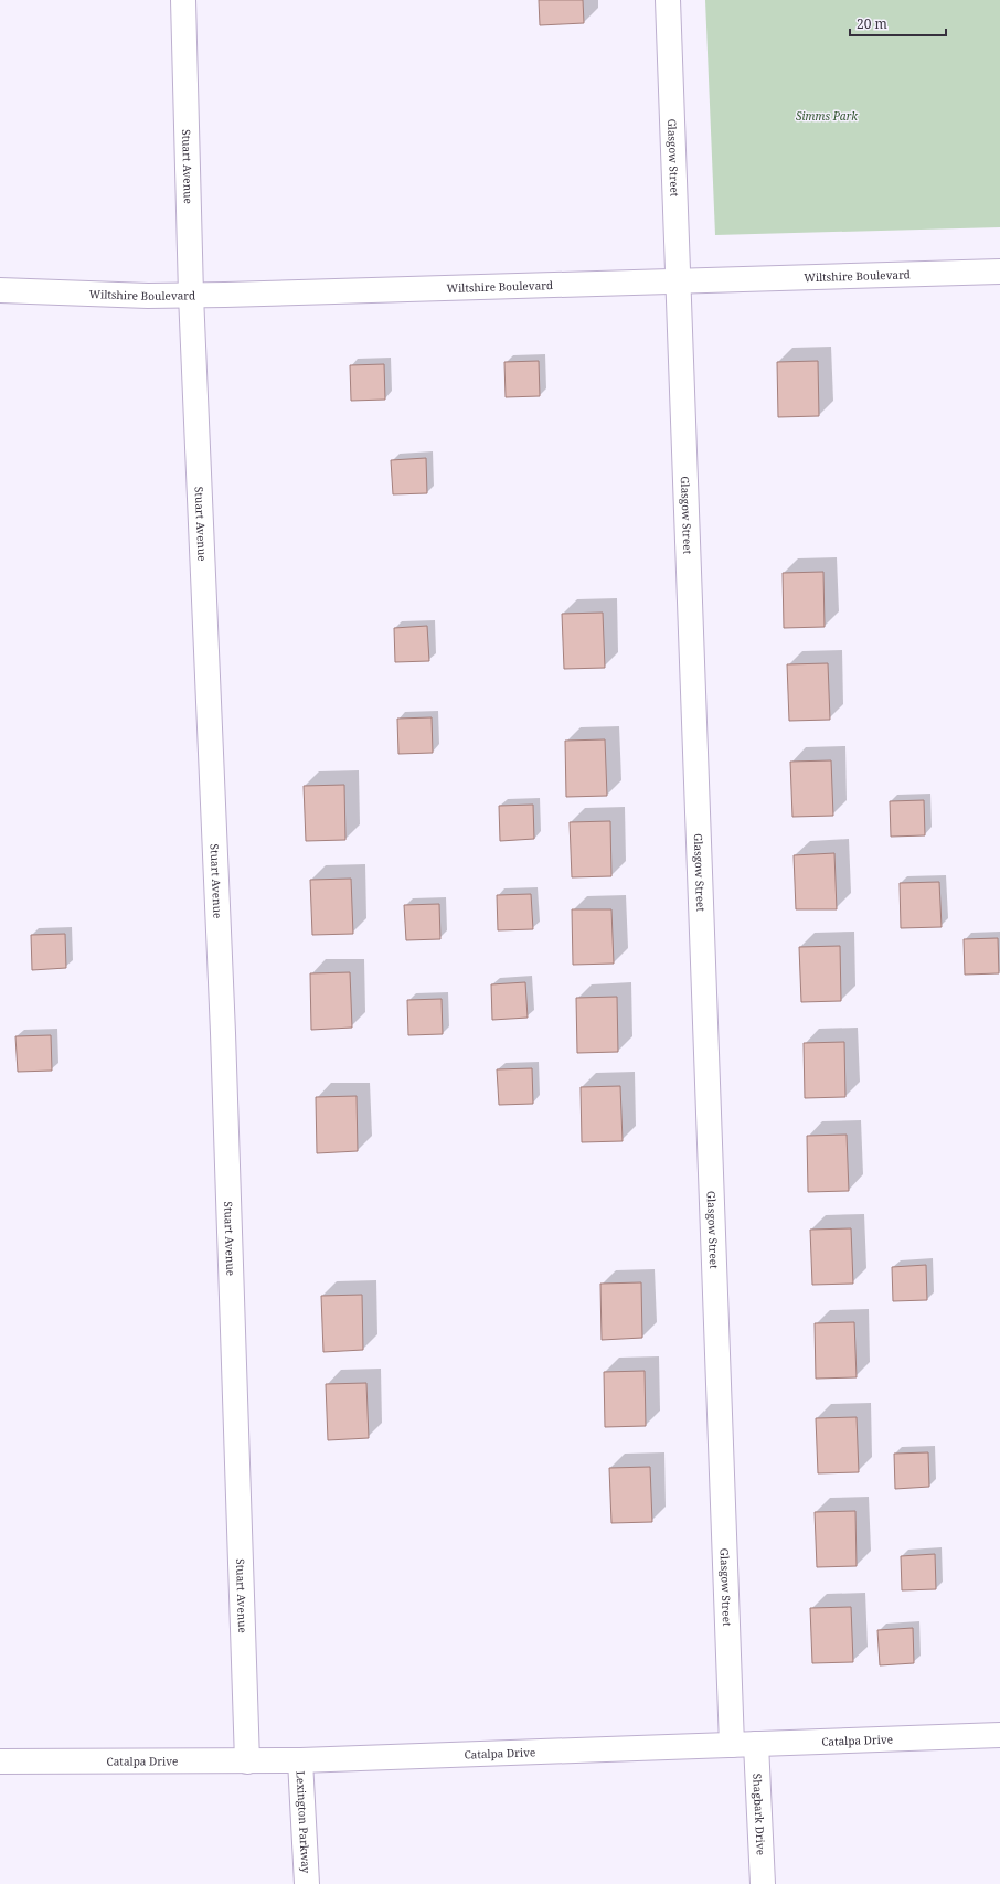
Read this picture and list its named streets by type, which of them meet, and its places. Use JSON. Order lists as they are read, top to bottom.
{
  "streets": {
    "street": [
      "Glasgow Street",
      "Stuart Avenue",
      "Wiltshire Boulevard",
      "Catalpa Drive",
      "Shagbark Drive",
      "Lexington Parkway"
    ]
  },
  "crossings": [
    ["Glasgow Street", "Wiltshire Boulevard"],
    ["Glasgow Street", "Catalpa Drive"],
    ["Stuart Avenue", "Wiltshire Boulevard"],
    ["Stuart Avenue", "Catalpa Drive"],
    ["Catalpa Drive", "Shagbark Drive"],
    ["Catalpa Drive", "Lexington Parkway"]
  ],
  "parks": ["Simms Park"],
  "scale_bar": "20 m"
}
